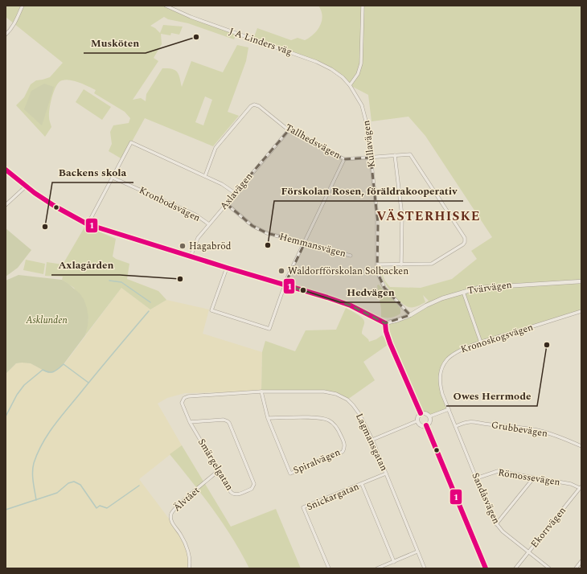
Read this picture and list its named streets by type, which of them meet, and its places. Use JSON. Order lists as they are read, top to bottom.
{
  "streets": {
    "street": [
      "J A Linders väg",
      "Tallhedsvägen",
      "Kullavägen",
      "Axlavägen",
      "Kronbodsvägen",
      "Hemmansvägen",
      "Tvärvägen",
      "Kronoskogsvägen",
      "Grubbevägen",
      "Lagmansgatan",
      "Spiralvägen",
      "Smärgelgatan",
      "Römossevägen",
      "Snickargatan",
      "Sandåsvägen",
      "Älvtået",
      "Ekorrvägen"
    ]
  },
  "crossings": [
    ["J A Linders väg", "Kullavägen"],
    ["Tallhedsvägen", "Kullavägen"],
    ["Tallhedsvägen", "Axlavägen"],
    ["Kullavägen", "Tvärvägen"],
    ["Axlavägen", "Kronbodsvägen"],
    ["Axlavägen", "Hemmansvägen"],
    ["Kronoskogsvägen", "Sandåsvägen"],
    ["Grubbevägen", "Sandåsvägen"],
    ["Lagmansgatan", "Spiralvägen"],
    ["Lagmansgatan", "Smärgelgatan"],
    ["Lagmansgatan", "Snickargatan"],
    ["Smärgelgatan", "Älvtået"],
    ["Römossevägen", "Sandåsvägen"],
    ["Römossevägen", "Ekorrvägen"],
    ["Sandåsvägen", "Ekorrvägen"]
  ],
  "districts": ["VÄSTERHISKE"],
  "parks": ["Asklunden"],
  "places": [
    "Musköten",
    "Backens skola",
    "Förskolan Rosen, föräldrakooperativ",
    "Hagabröd",
    "Waldorfförskolan Solbacken",
    "Axlagården",
    "Hedvägen",
    "Owes Herrmode"
  ],
  "lines": ["transit line 1"]
}
